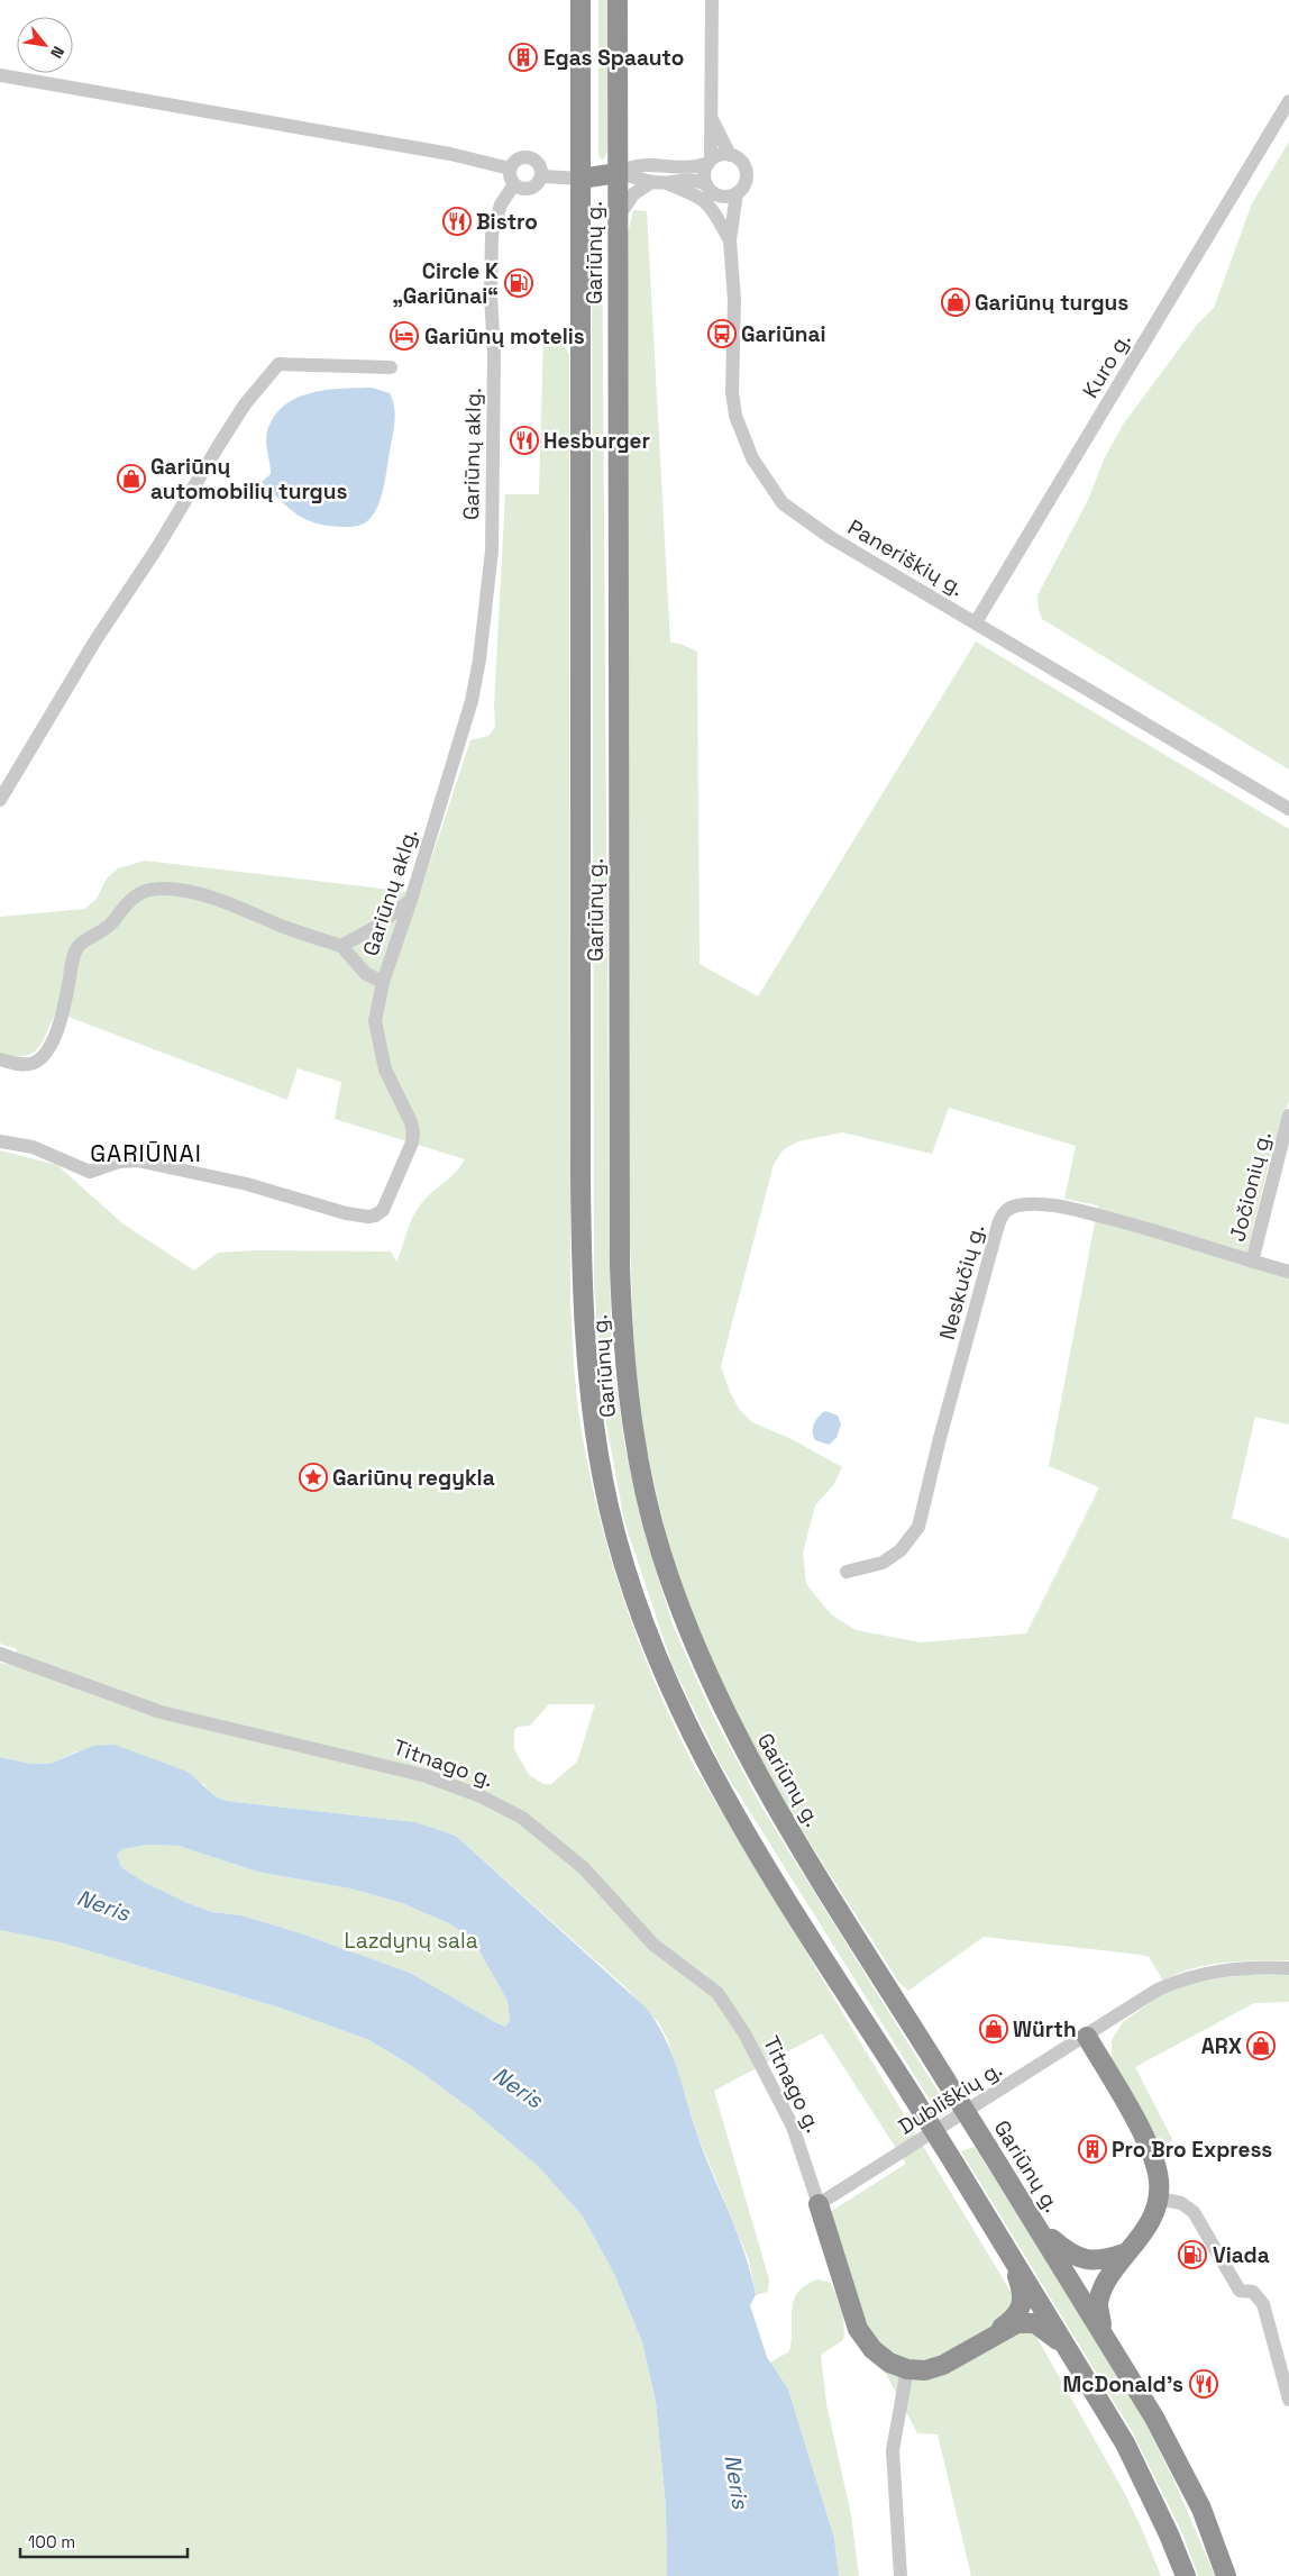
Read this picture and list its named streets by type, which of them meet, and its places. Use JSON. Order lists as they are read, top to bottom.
{
  "streets": {
    "highway": ["Gariūnų g."],
    "street": [
      "Kuro g.",
      "Gariūnų aklg.",
      "Paneriškių g.",
      "Jočionių g.",
      "Neskučių g.",
      "Titnago g.",
      "Dubliškių g."
    ]
  },
  "crossings": [
    ["Kuro g.", "Paneriškių g."],
    ["Jočionių g.", "Neskučių g."],
    ["Titnago g.", "Dubliškių g."]
  ],
  "districts": ["GARIŪNAI"],
  "water": ["Neris"],
  "parks": ["Lazdynų sala"],
  "places": {
    "building": ["Egas Spaauto", "Pro Bro Express"],
    "restaurant": ["Bistro", "Hesburger", "McDonald's"],
    "fuel station": ["Circle K „Gariūnai“", "Viada"],
    "shop": [
      "Gariūnų turgus",
      "Gariūnų automobilių turgus",
      "Würth",
      "ARX"
    ],
    "bus stop": ["Gariūnai"],
    "hotel": ["Gariūnų motelis"],
    "place": ["Gariūnų regykla"]
  },
  "scale_bar": "100 m",
  "north": "bottom right"
}
